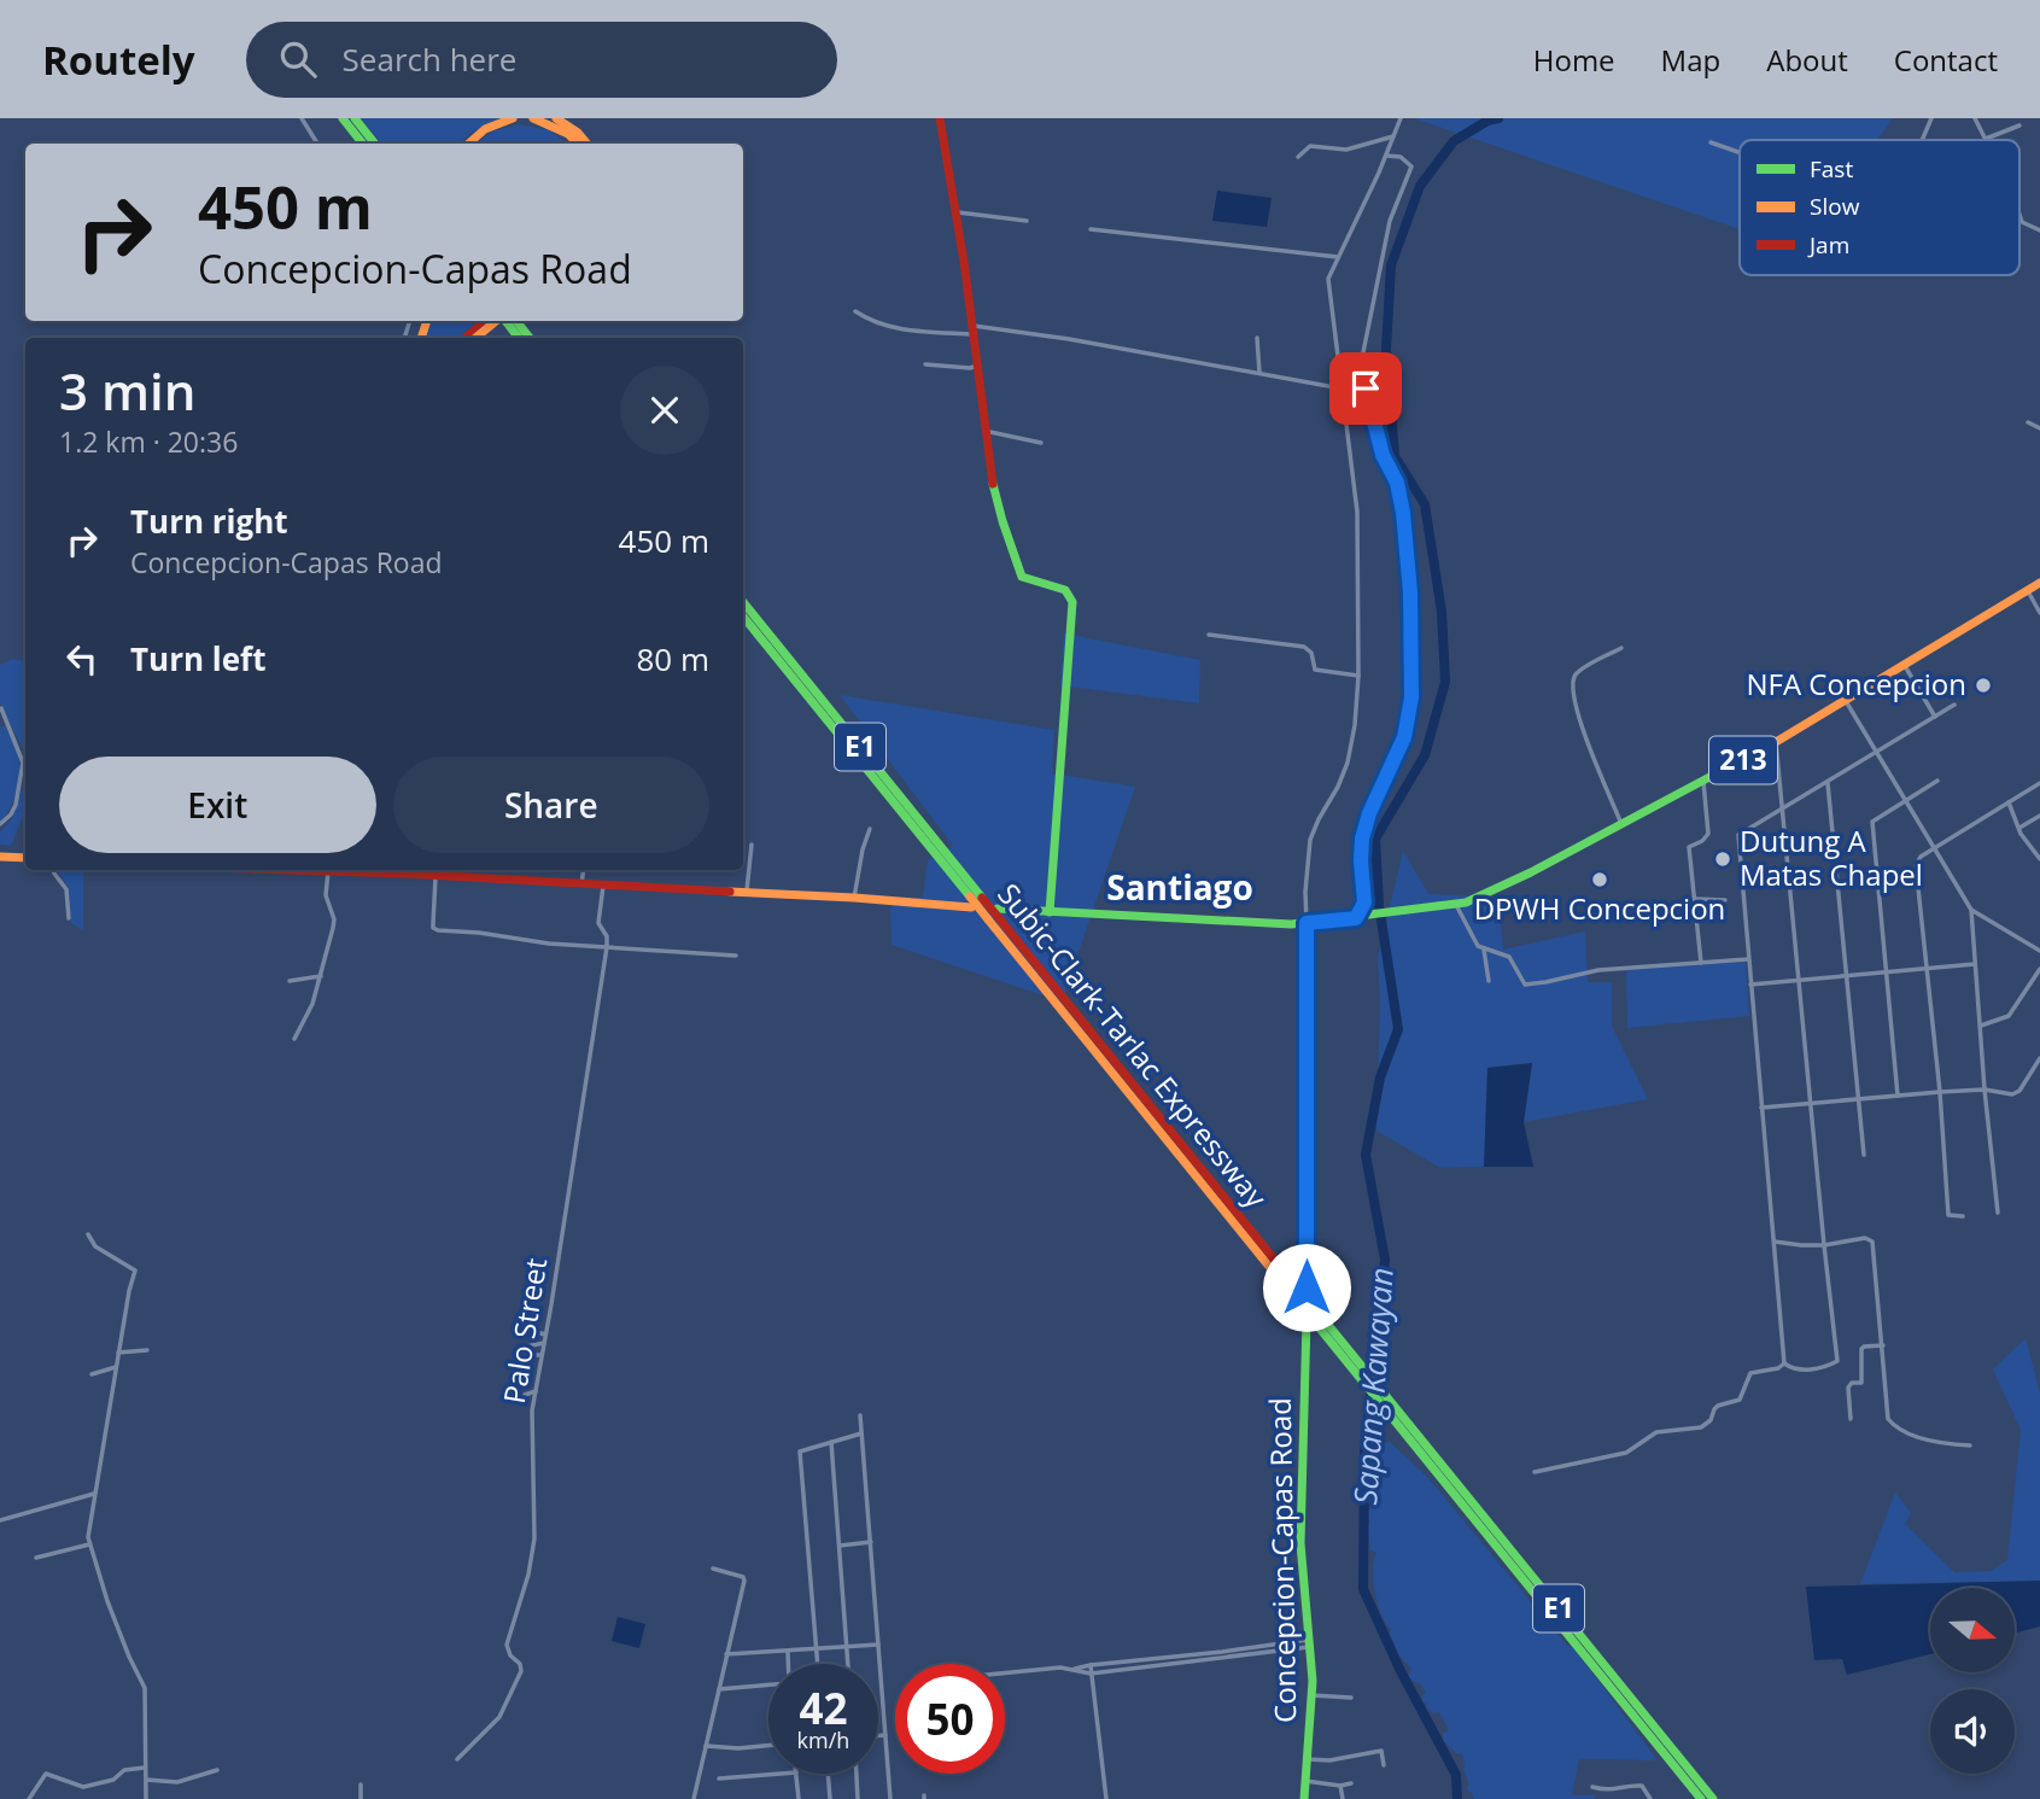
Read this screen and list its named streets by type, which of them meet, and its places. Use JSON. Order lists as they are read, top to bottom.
{
  "streets": {
    "main road": [
      "E1",
      "213",
      "Subic-Clark-Tarlac Expressway",
      "Concepcion-Capas Road"
    ],
    "street": ["Palo Street"]
  },
  "crossings": [
    ["Subic-Clark-Tarlac Expressway", "Concepcion-Capas Road"]
  ],
  "districts": ["Santiago"],
  "water": ["Sapang Kawayan"],
  "places": ["NFA Concepcion", "Dutung A Matas Chapel", "DPWH Concepcion"],
  "legend": ["Fast", "Slow", "Jam"],
  "north": "right",
  "page": {
    "header": "Routely",
    "search": "Search here",
    "nav": [
      "Home",
      "Map",
      "About",
      "Contact"
    ],
    "turn": ["450 m", "Concepcion-Capas Road"],
    "heading": ["3 min", "1.2 km · 20:36"],
    "list": [
      {
        "name": "Turn right",
        "note": "Concepcion-Capas Road",
        "value": "450 m"
      },
      {
        "name": "Turn left",
        "value": "80 m"
      }
    ],
    "buttons": ["Exit", "Share"],
    "speed": "42 km/h",
    "limit": "50"
  }
}
